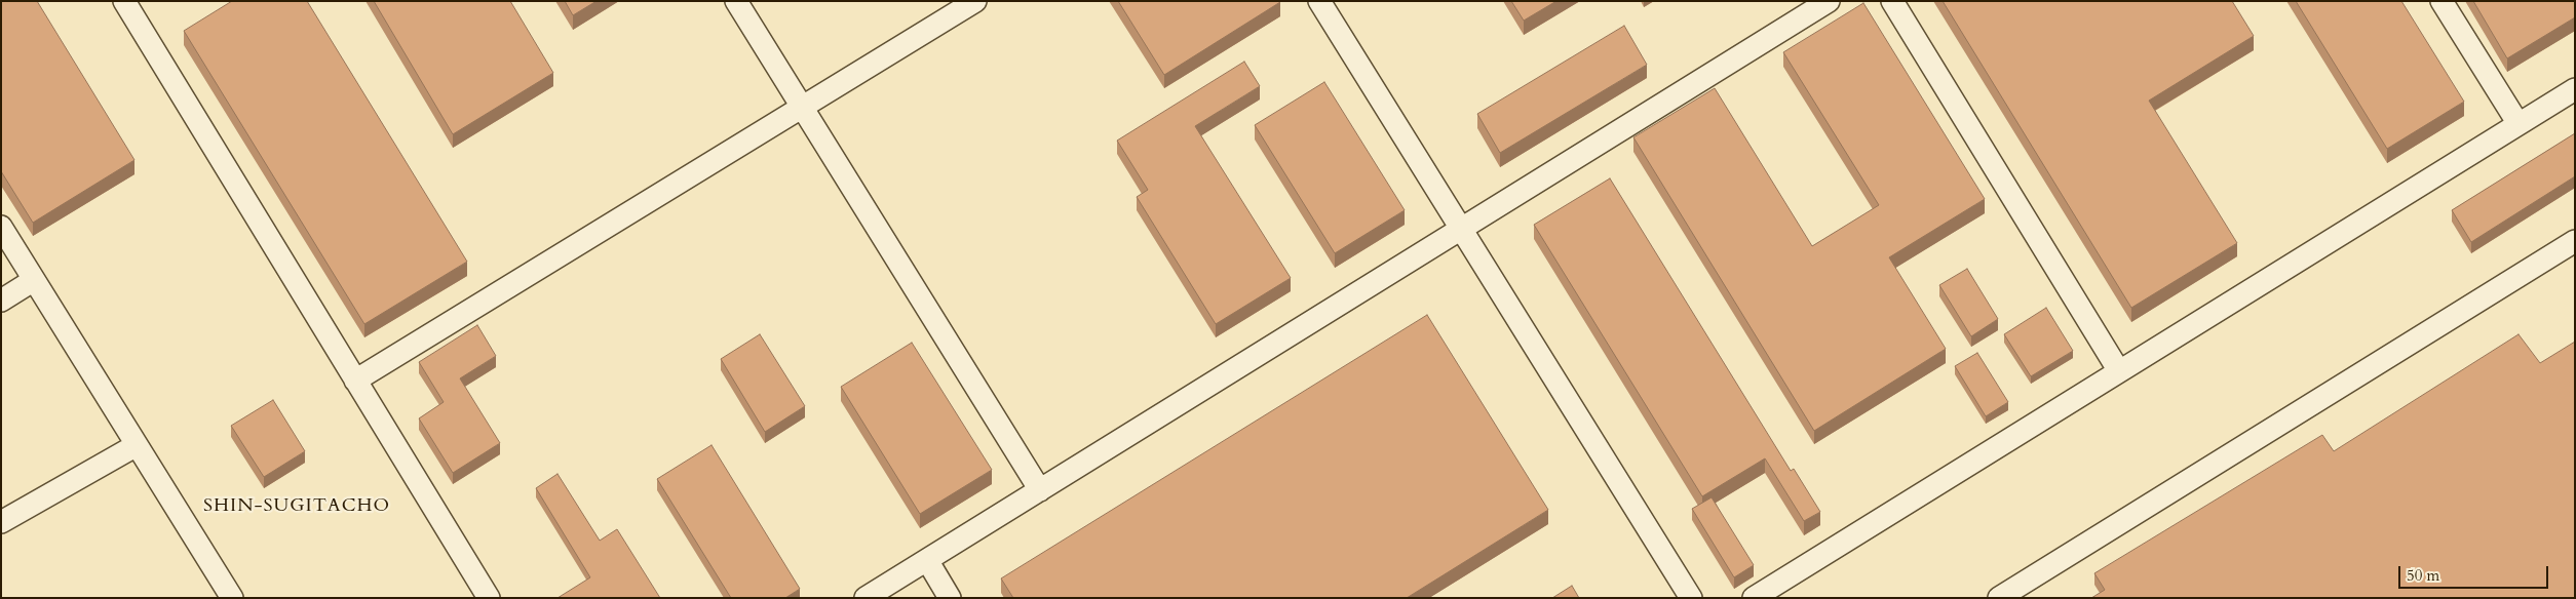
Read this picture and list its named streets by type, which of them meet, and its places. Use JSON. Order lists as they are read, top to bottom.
{
  "districts": ["SHIN-SUGITACHO"],
  "scale_bar": "50 m"
}
